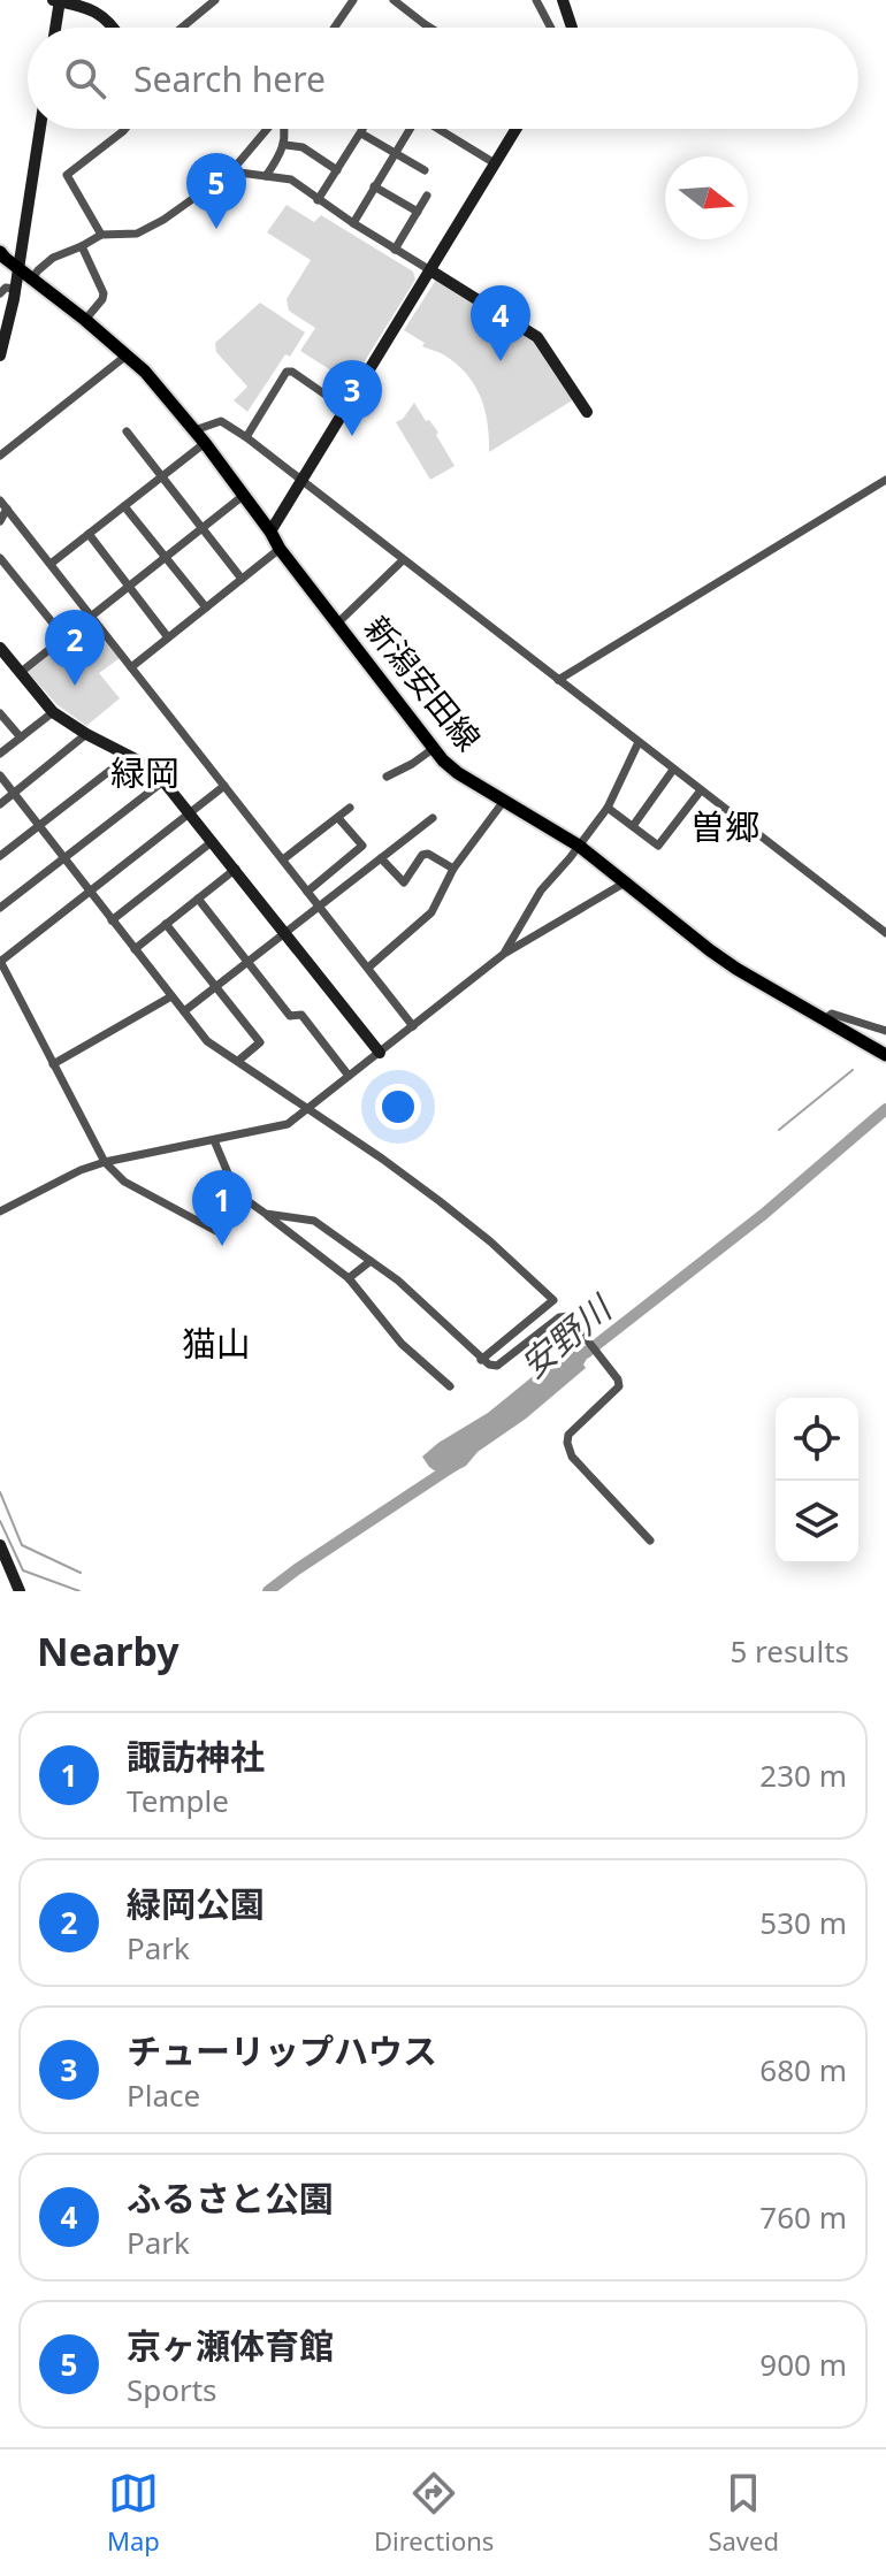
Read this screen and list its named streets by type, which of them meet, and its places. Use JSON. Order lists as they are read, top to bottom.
{
  "streets": {
    "main road": ["新潟安田線"]
  },
  "districts": ["緑岡", "曽郷", "猫山"],
  "water": ["安野川"],
  "north": "right",
  "page": {
    "search": "Search here",
    "pins": [
      "5",
      "4",
      "3",
      "2",
      "1"
    ],
    "heading": ["Nearby", "5 results"],
    "list": [
      {
        "mark": "1",
        "name": "諏訪神社",
        "note": "Temple",
        "value": "230 m"
      },
      {
        "mark": "2",
        "name": "緑岡公園",
        "note": "Park",
        "value": "530 m"
      },
      {
        "mark": "3",
        "name": "チューリップハウス",
        "note": "Place",
        "value": "680 m"
      },
      {
        "mark": "4",
        "name": "ふるさと公園",
        "note": "Park",
        "value": "760 m"
      },
      {
        "mark": "5",
        "name": "京ヶ瀬体育館",
        "note": "Sports",
        "value": "900 m"
      }
    ],
    "nav": ["Map", "Directions", "Saved"]
  }
}
